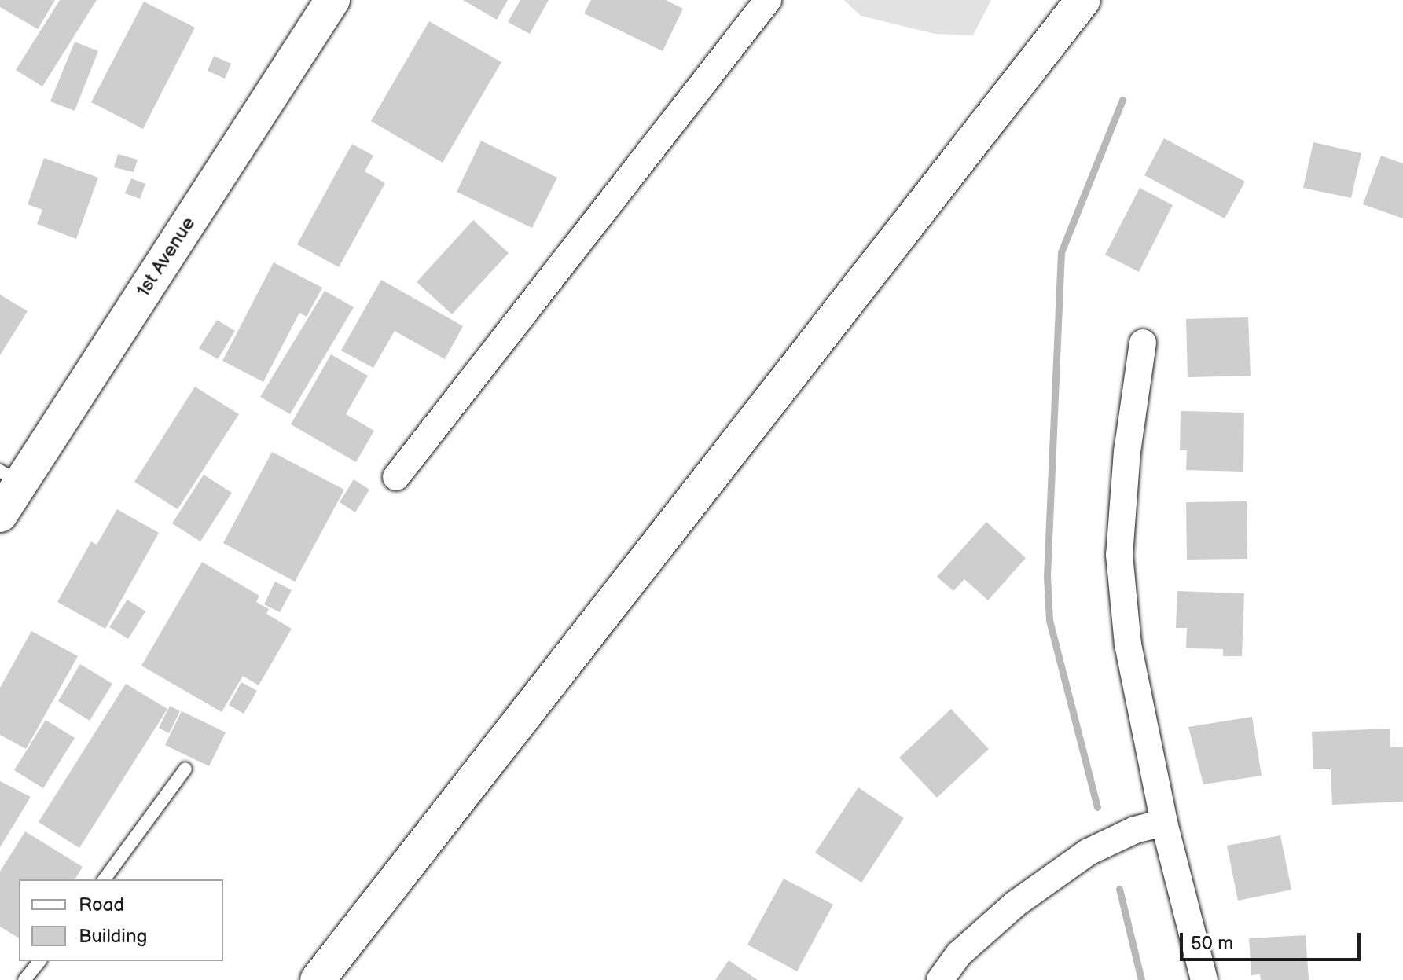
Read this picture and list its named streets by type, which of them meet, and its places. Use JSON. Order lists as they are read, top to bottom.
{
  "streets": {
    "main road": ["1st Avenue"]
  },
  "legend": ["Road", "Building"],
  "scale_bar": "50 m"
}
